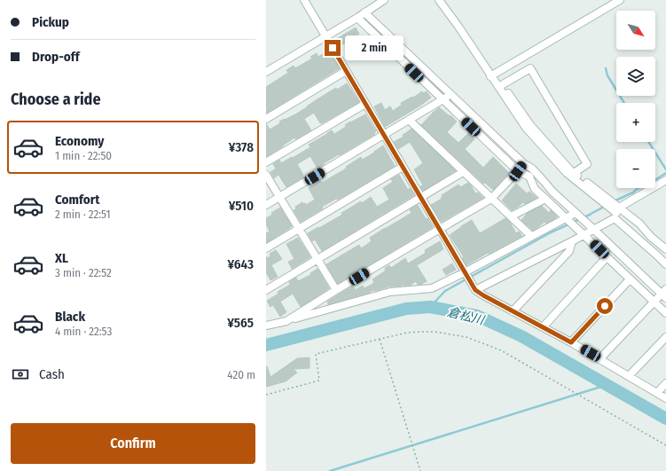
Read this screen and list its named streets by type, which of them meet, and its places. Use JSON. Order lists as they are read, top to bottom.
{
  "water": ["倉松川"],
  "north": "bottom right",
  "page": {
    "banner": ["Pickup", "Drop-off"],
    "map_buttons": ["+", "−"],
    "bubble": "2 min",
    "heading": "Choose a ride",
    "list": [
      {
        "name": "Economy",
        "note": "1 min · 22:50",
        "value": "¥378"
      },
      {
        "name": "Comfort",
        "note": "2 min · 22:51",
        "value": "¥510"
      },
      {
        "name": "XL",
        "note": "3 min · 22:52",
        "value": "¥643"
      },
      {
        "name": "Black",
        "note": "4 min · 22:53",
        "value": "¥565"
      }
    ],
    "pay": ["Cash", "420 m"],
    "buttons": "Confirm"
  }
}
